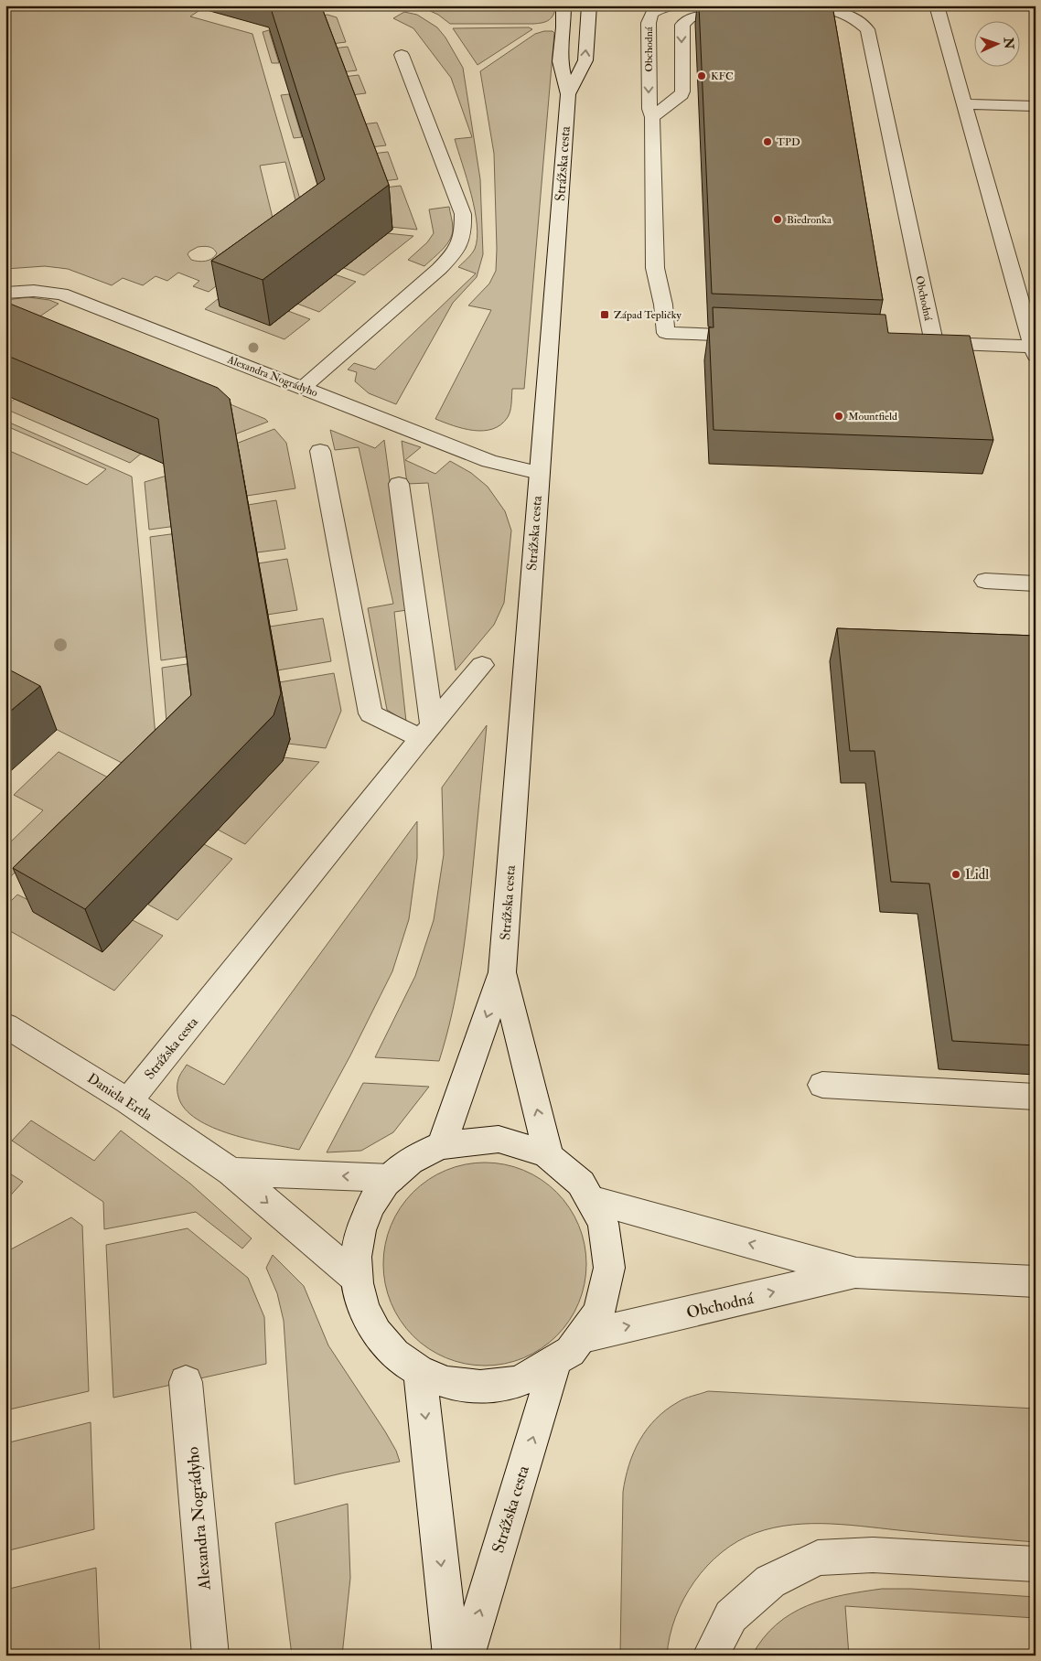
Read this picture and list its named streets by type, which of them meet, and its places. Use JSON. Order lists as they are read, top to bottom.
{
  "streets": {
    "street": [
      "Obchodná",
      "Strážska cesta",
      "Alexandra Nográdyho",
      "Daniela Ertla"
    ]
  },
  "crossings": [
    ["Strážska cesta", "Alexandra Nográdyho"],
    ["Strážska cesta", "Daniela Ertla"]
  ],
  "one_way": ["Daniela Ertla"],
  "places": {
    "other": [
      "KFC",
      "TPD",
      "Biedronka",
      "Mountfield",
      "Lidl"
    ],
    "transit": ["Západ Tepličky"]
  },
  "north": "right"
}
